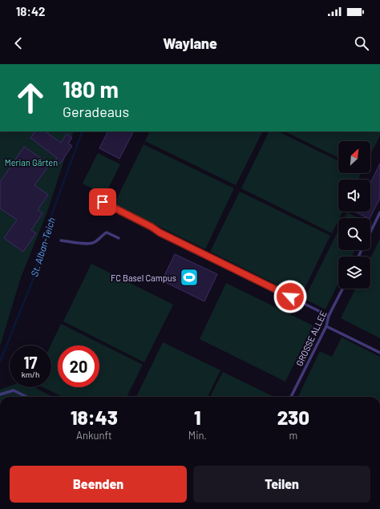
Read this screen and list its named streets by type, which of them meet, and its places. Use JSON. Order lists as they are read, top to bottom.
{
  "streets": {
    "lane": ["GROSSE ALLEE"]
  },
  "water": ["St. Alban-Teich"],
  "parks": ["Merian Gärten"],
  "places": {
    "sports": ["FC Basel Campus"]
  },
  "north": "top right",
  "page": {
    "status": "18:42",
    "header": "Waylane",
    "turn": ["180 m", "Geradeaus"],
    "speed": "17 km/h",
    "limit": "20",
    "eta": [
      "18:43",
      "Ankunft",
      "1",
      "Min.",
      "230",
      "m"
    ],
    "buttons": ["Beenden", "Teilen"]
  }
}
